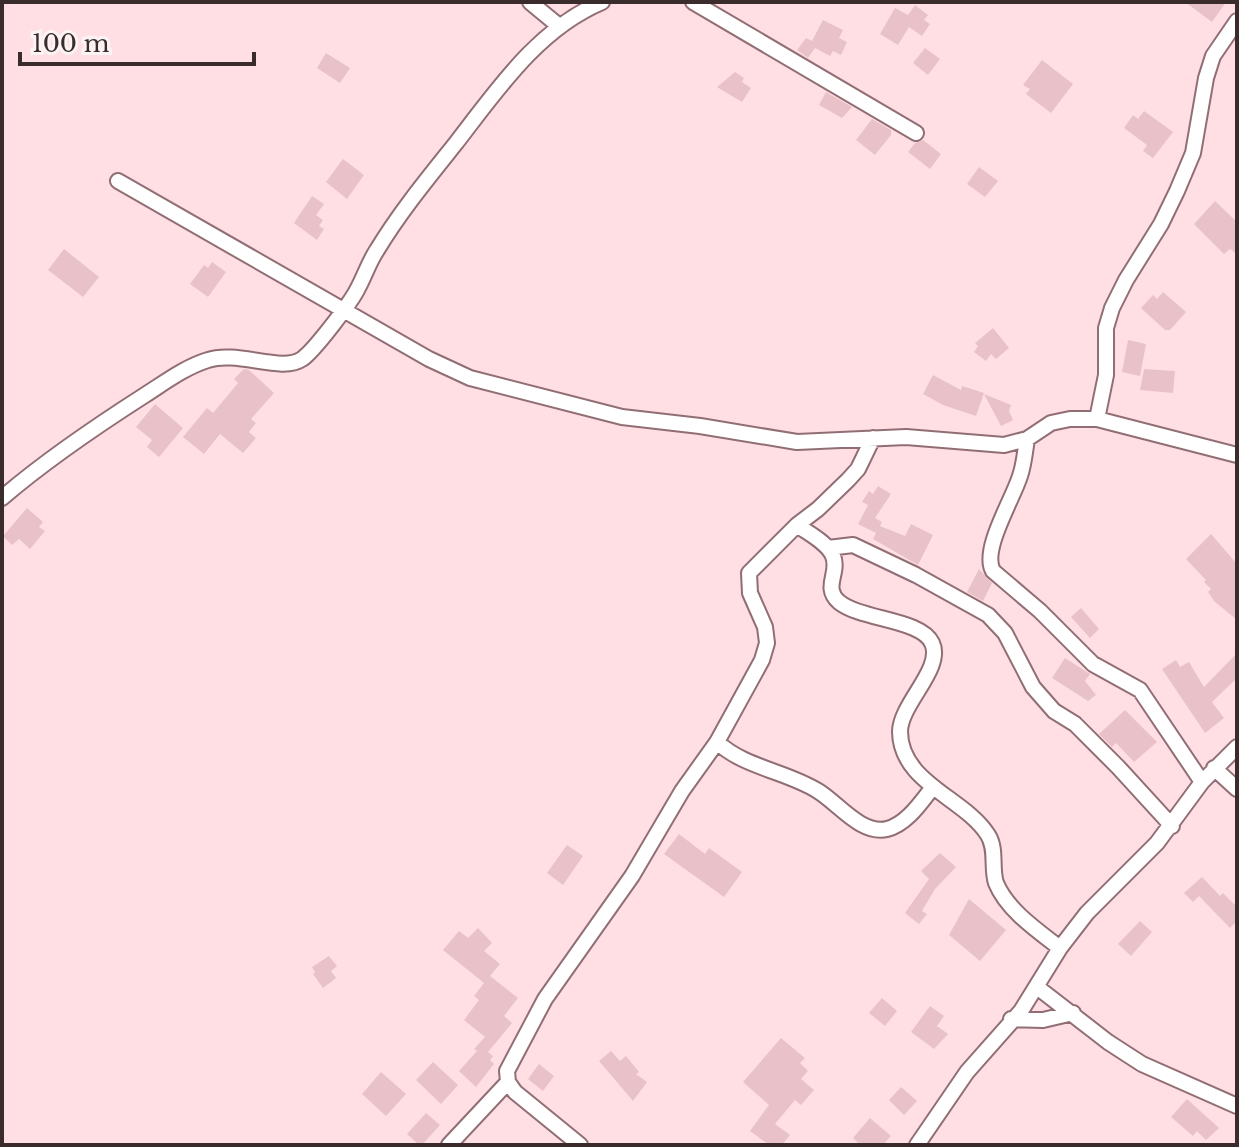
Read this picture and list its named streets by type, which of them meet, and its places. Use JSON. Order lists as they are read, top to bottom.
{
  "scale_bar": "100 m"
}
